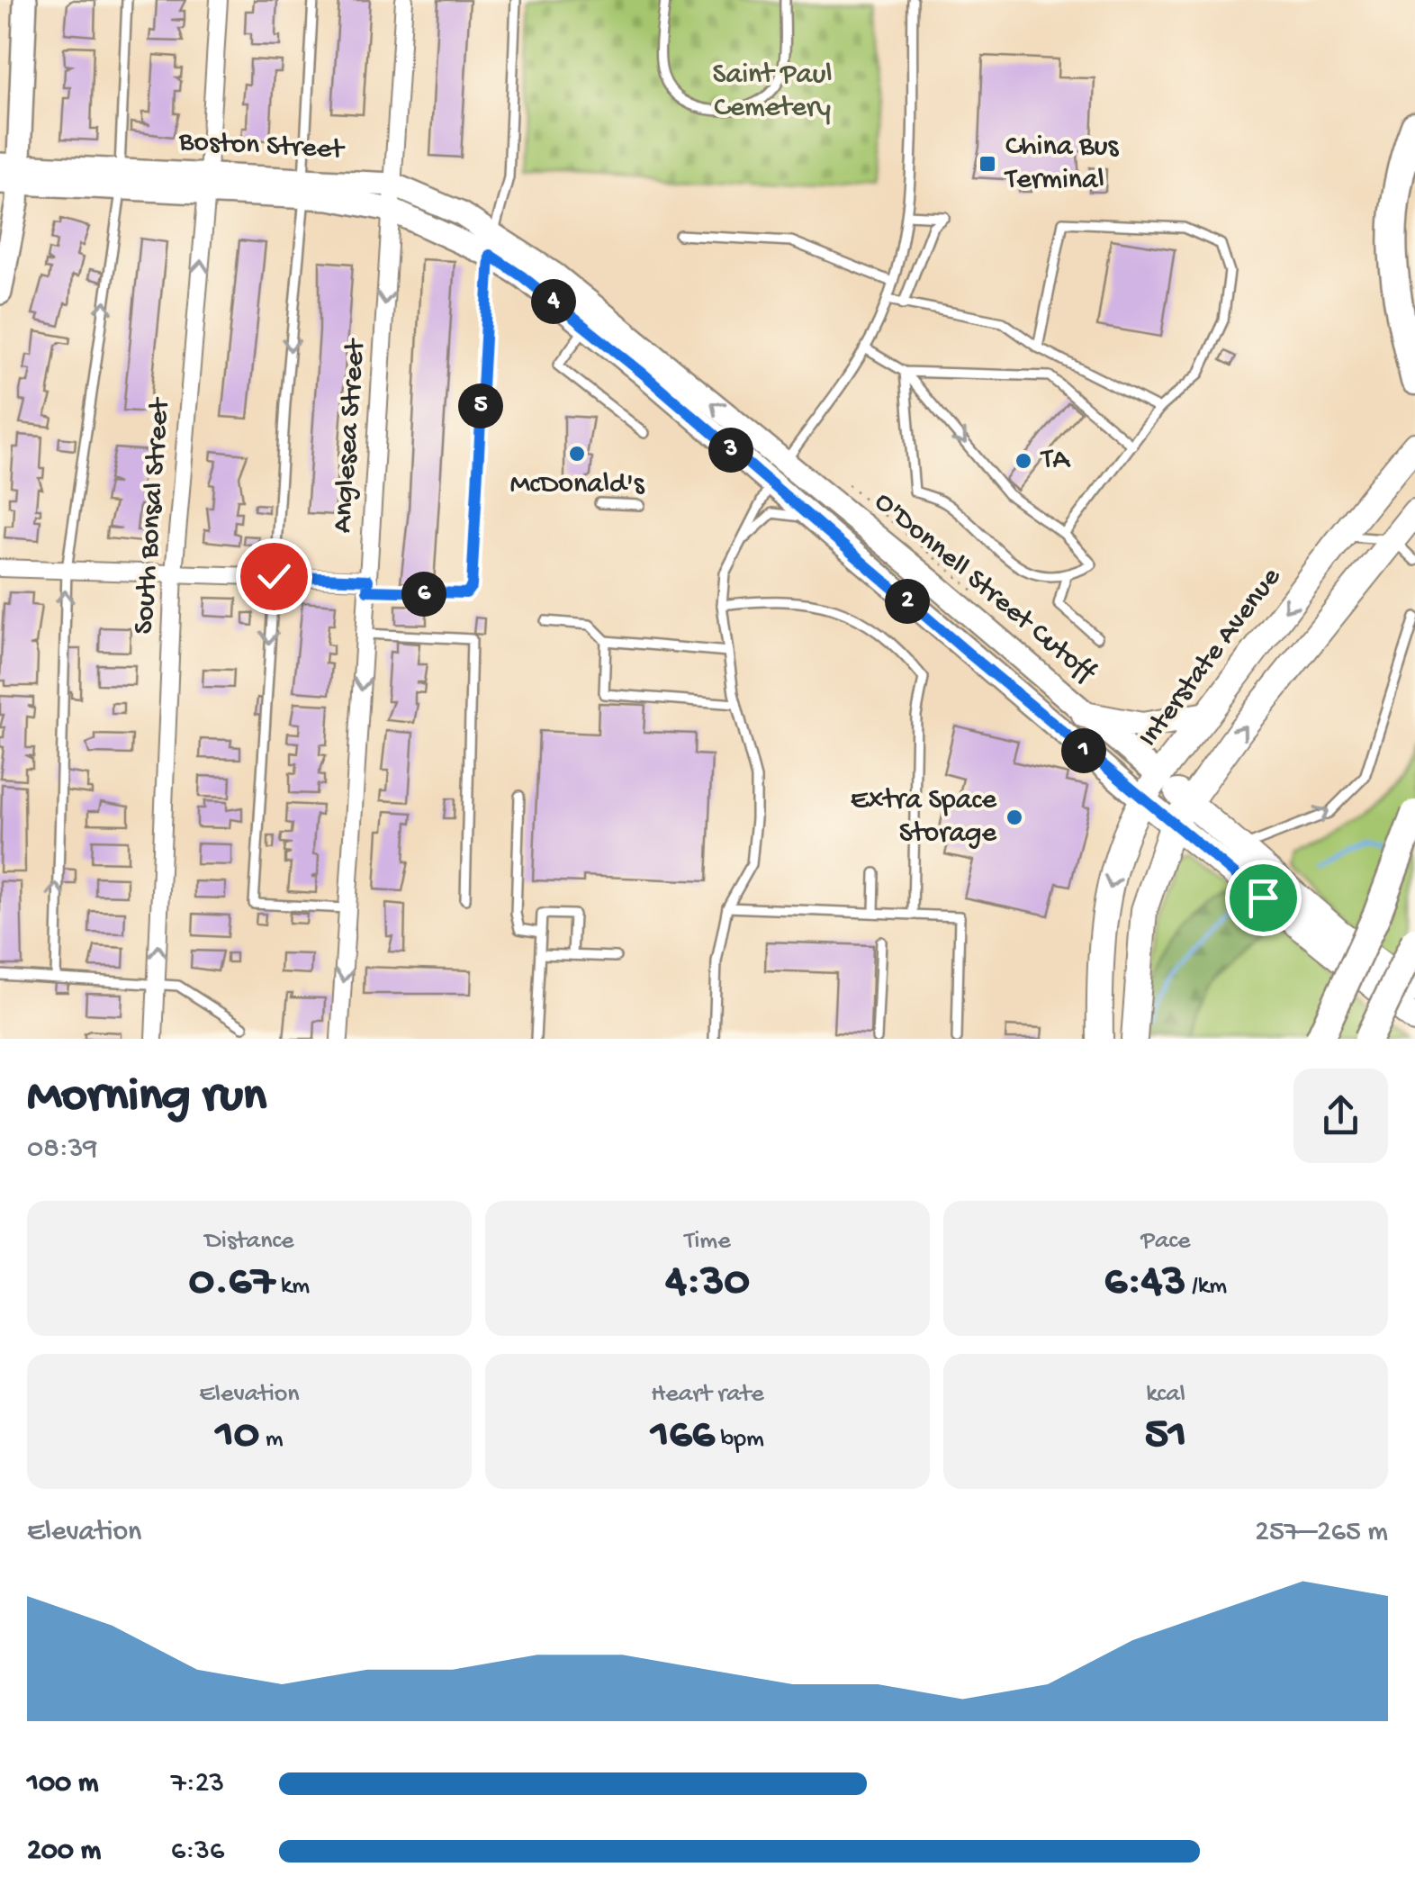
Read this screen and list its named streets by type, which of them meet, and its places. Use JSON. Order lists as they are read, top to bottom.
{
  "streets": {
    "main road": ["Boston Street", "O'Donnell Street Cutoff", "Interstate Avenue"],
    "street": ["Anglesea Street", "South Bonsal Street"]
  },
  "crossings": [
    ["Boston Street", "Anglesea Street"],
    ["Boston Street", "South Bonsal Street"],
    ["Boston Street", "O'Donnell Street Cutoff"],
    ["O'Donnell Street Cutoff", "Interstate Avenue"]
  ],
  "one_way": ["Anglesea Street", "South Bonsal Street"],
  "parks": ["Saint Paul Cemetery"],
  "places": {
    "transit": ["China Bus Terminal"],
    "other": ["McDonald's", "TA", "Extra Space Storage"]
  },
  "page": {
    "pins": [
      "4",
      "5",
      "3",
      "6",
      "2",
      "1"
    ],
    "heading": ["Morning run", "08:39"],
    "stats": [
      ["Distance", "0.67 km"],
      ["Time", "4:30"],
      ["Pace", "6:43 /km"],
      ["Elevation", "10 m"],
      ["Heart rate", "166 bpm"],
      ["kcal", "51"]
    ],
    "chart": ["Elevation", "257–265 m"],
    "list": [
      {
        "name": "100 m",
        "note": "7:23"
      },
      {
        "name": "200 m",
        "note": "6:36"
      }
    ]
  }
}
